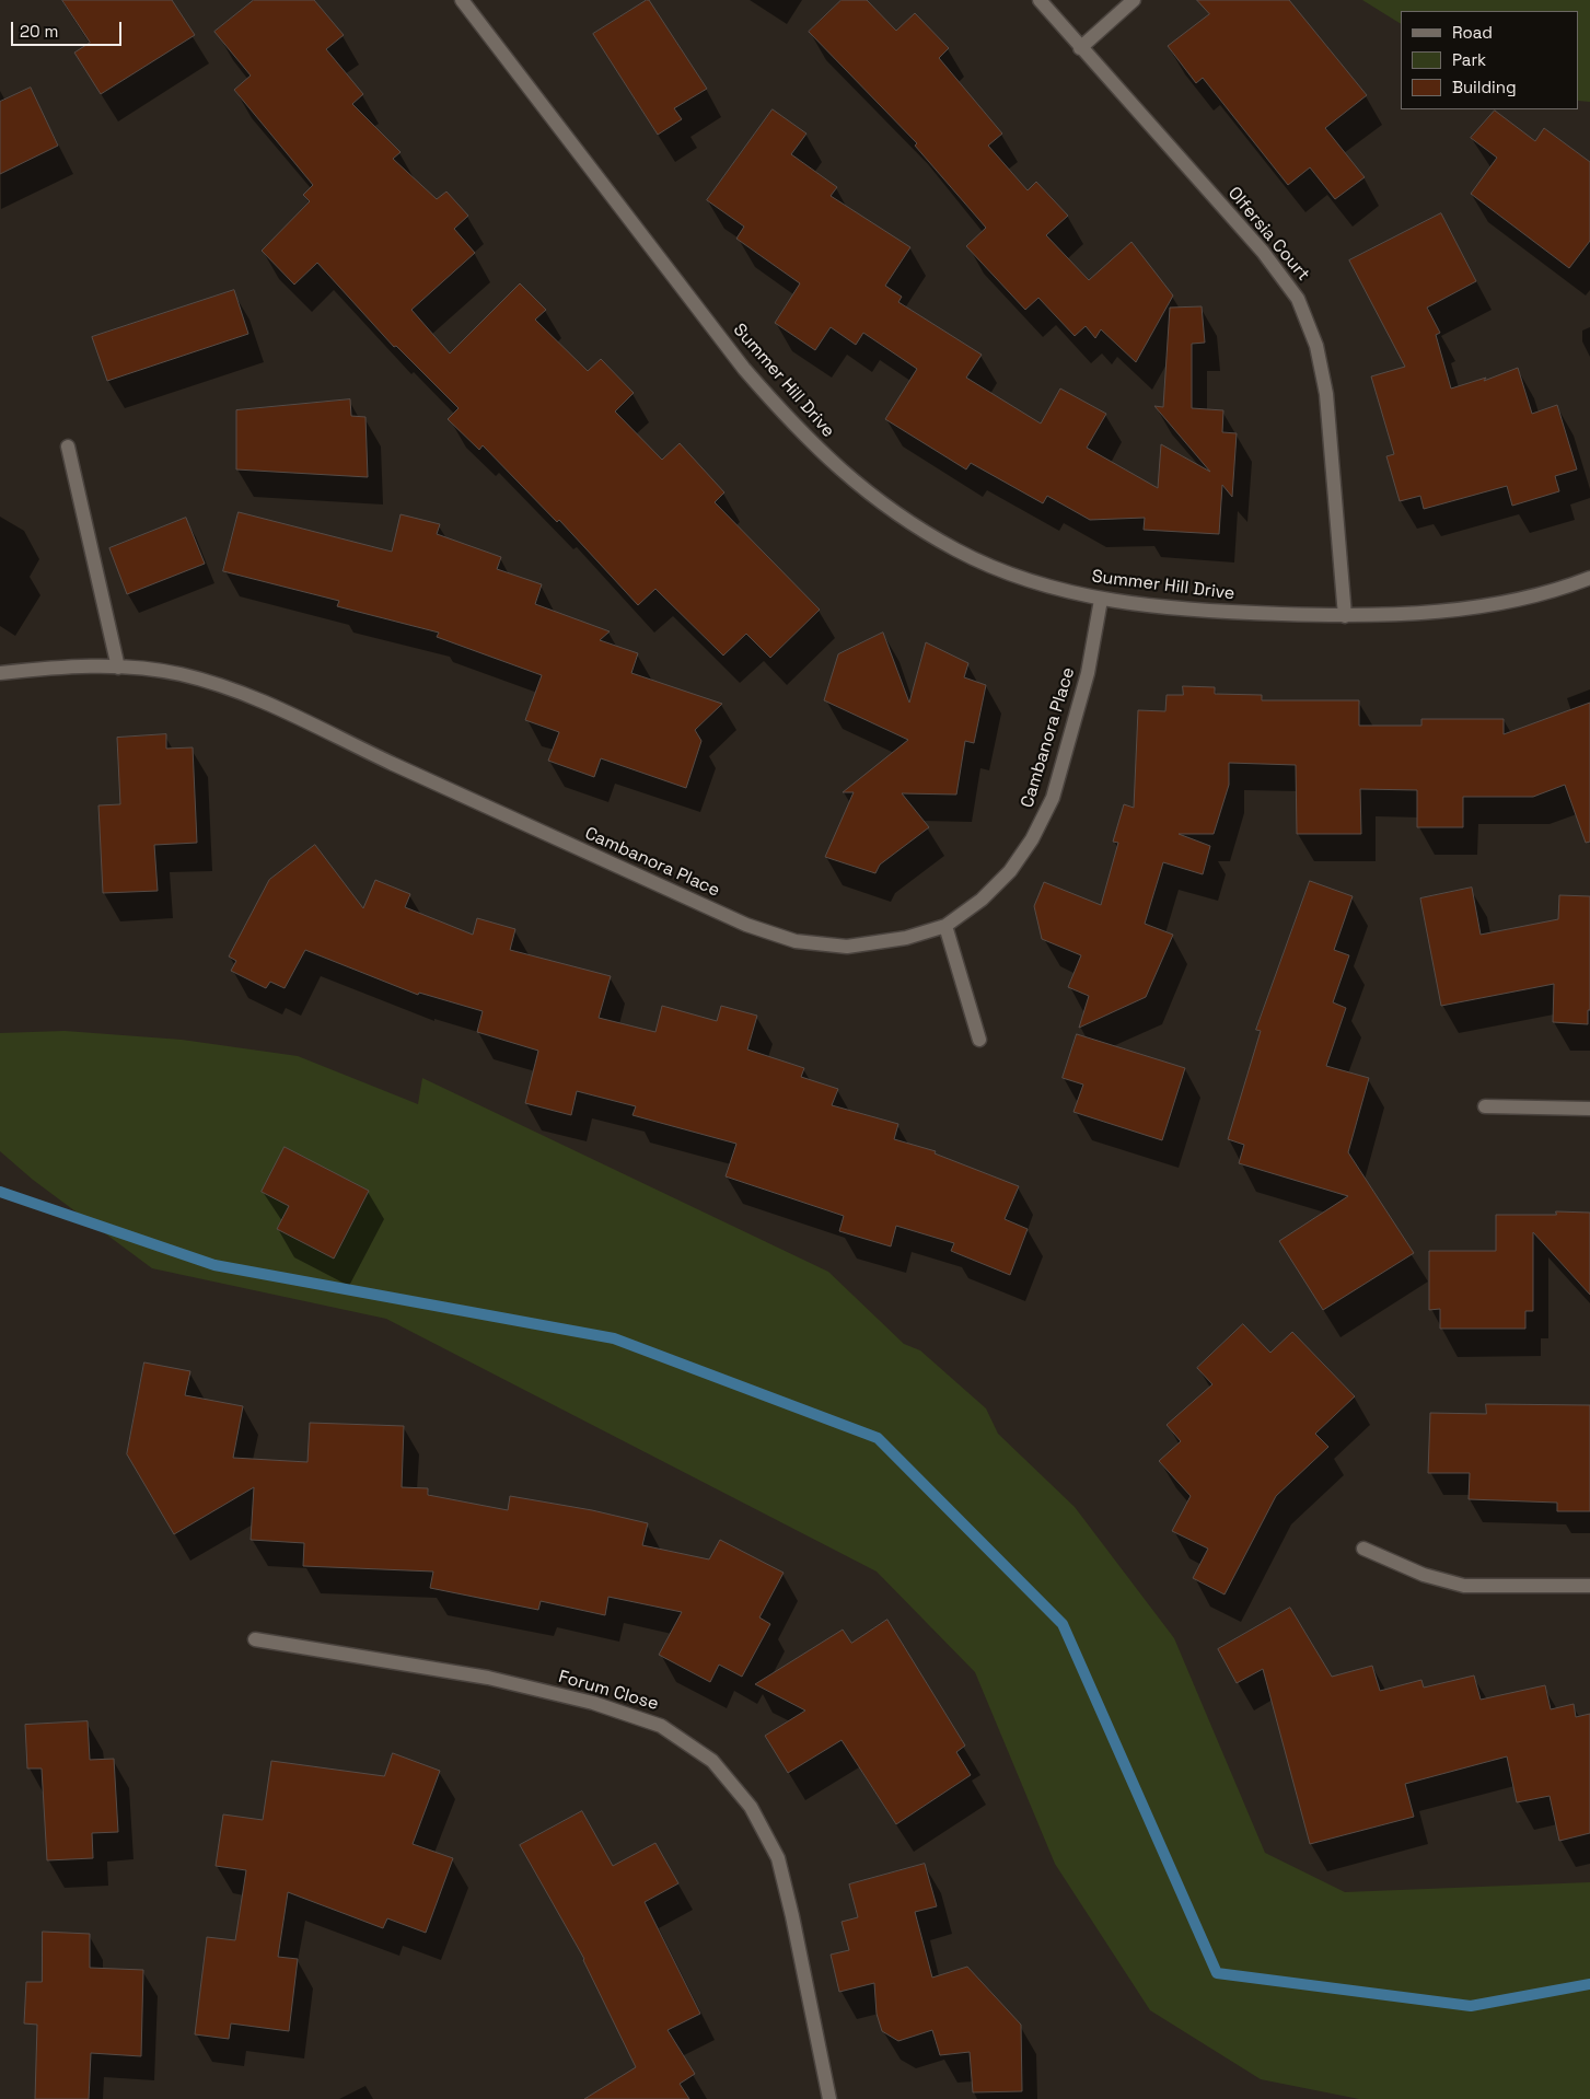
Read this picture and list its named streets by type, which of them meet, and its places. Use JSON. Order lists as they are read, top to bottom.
{
  "streets": {
    "street": [
      "Olfersia Court",
      "Summer Hill Drive",
      "Cambanora Place",
      "Forum Close"
    ]
  },
  "crossings": [
    ["Olfersia Court", "Summer Hill Drive"],
    ["Summer Hill Drive", "Cambanora Place"]
  ],
  "legend": ["Road", "Park", "Building"],
  "scale_bar": "20 m"
}
